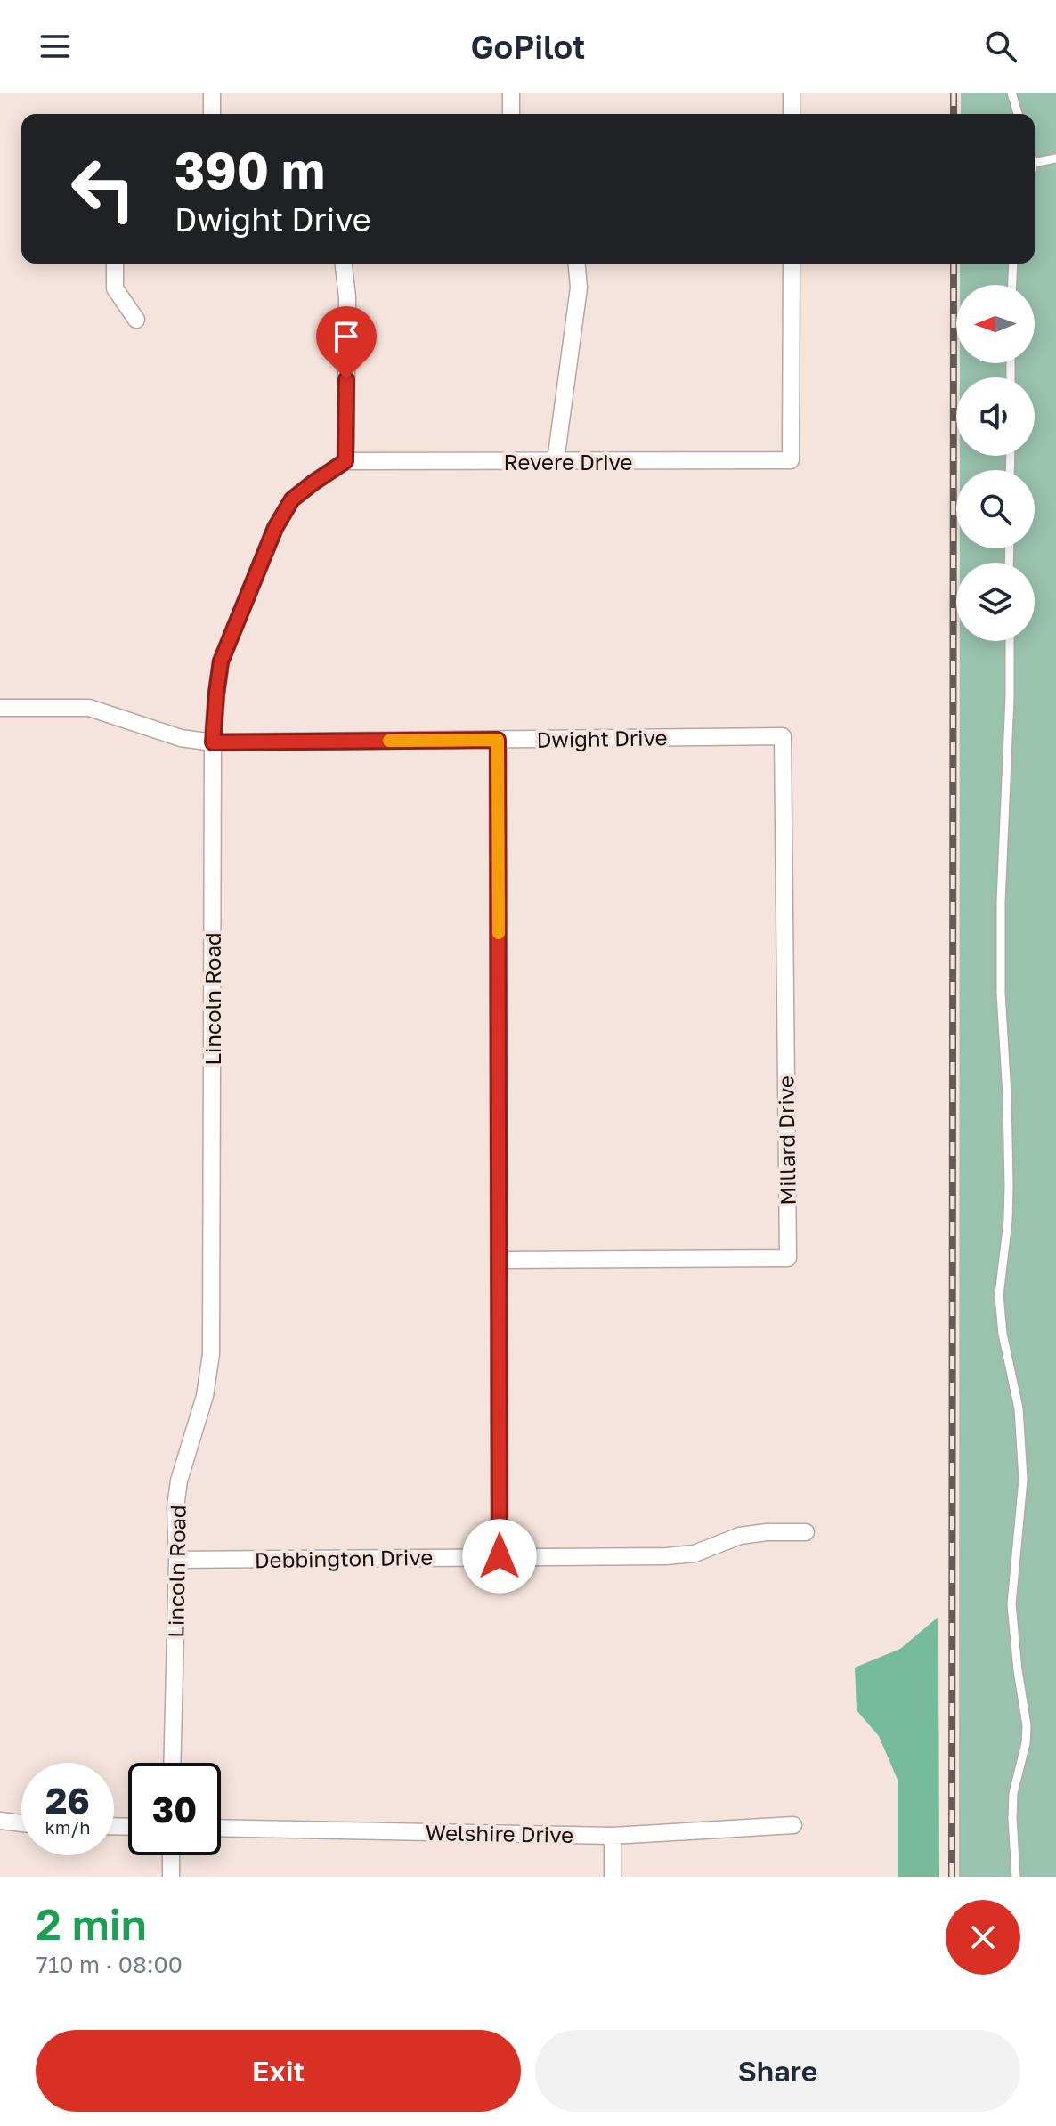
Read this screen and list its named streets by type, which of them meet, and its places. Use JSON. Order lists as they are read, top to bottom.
{
  "streets": {
    "street": [
      "Revere Drive",
      "Dwight Drive",
      "Lincoln Road",
      "Millard Drive",
      "Debbington Drive",
      "Welshire Drive"
    ]
  },
  "crossings": [
    ["Revere Drive", "Lincoln Road"],
    ["Dwight Drive", "Lincoln Road"],
    ["Dwight Drive", "Millard Drive"],
    ["Lincoln Road", "Debbington Drive"]
  ],
  "north": "left",
  "page": {
    "header": "GoPilot",
    "turn": ["390 m", "Dwight Drive"],
    "speed": "26 km/h",
    "limit": "30",
    "heading": ["2 min", "710 m · 08:00"],
    "buttons": ["Exit", "Share"]
  }
}
